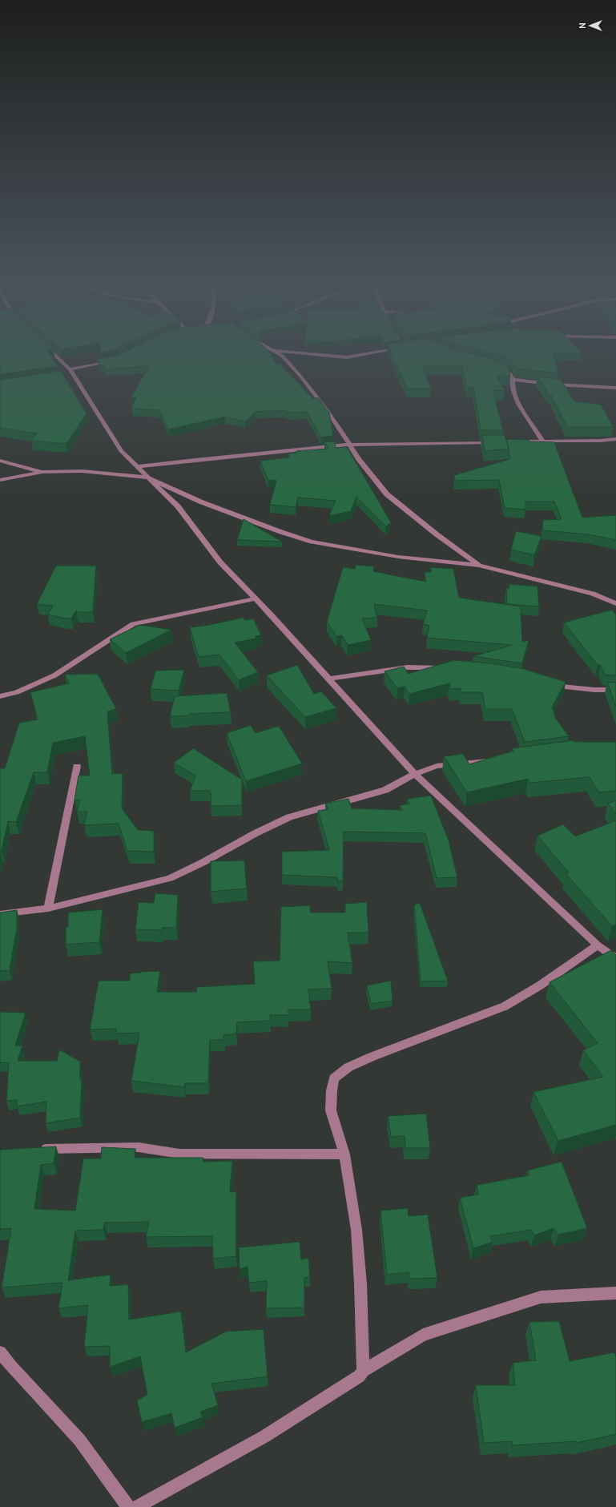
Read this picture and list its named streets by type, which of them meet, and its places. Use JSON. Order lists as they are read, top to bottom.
{
  "north": "left"
}
